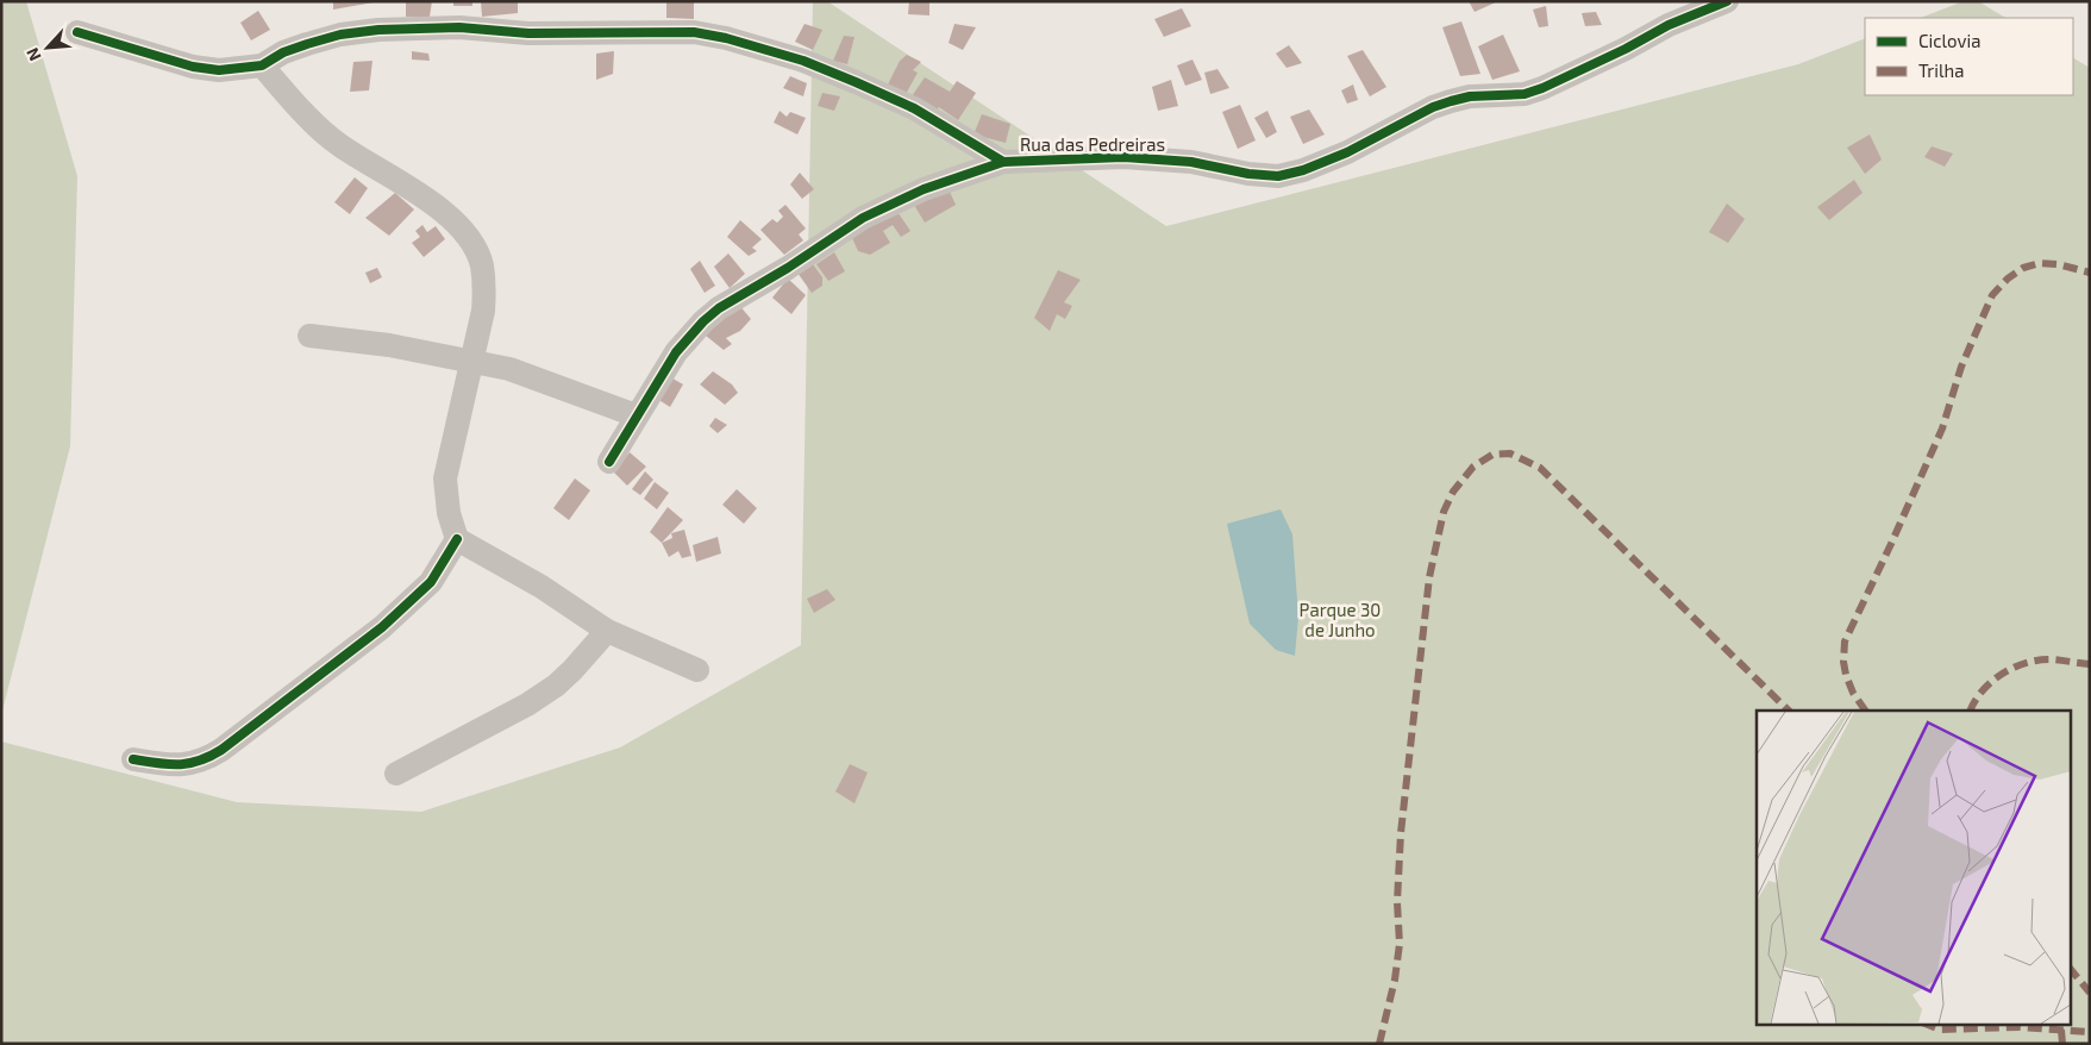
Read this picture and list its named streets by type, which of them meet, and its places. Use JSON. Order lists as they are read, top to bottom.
{
  "streets": {
    "street": ["Rua das Pedreiras"]
  },
  "parks": ["Parque 30 de Junho"],
  "legend": ["Ciclovia", "Trilha"],
  "north": "bottom left"
}
